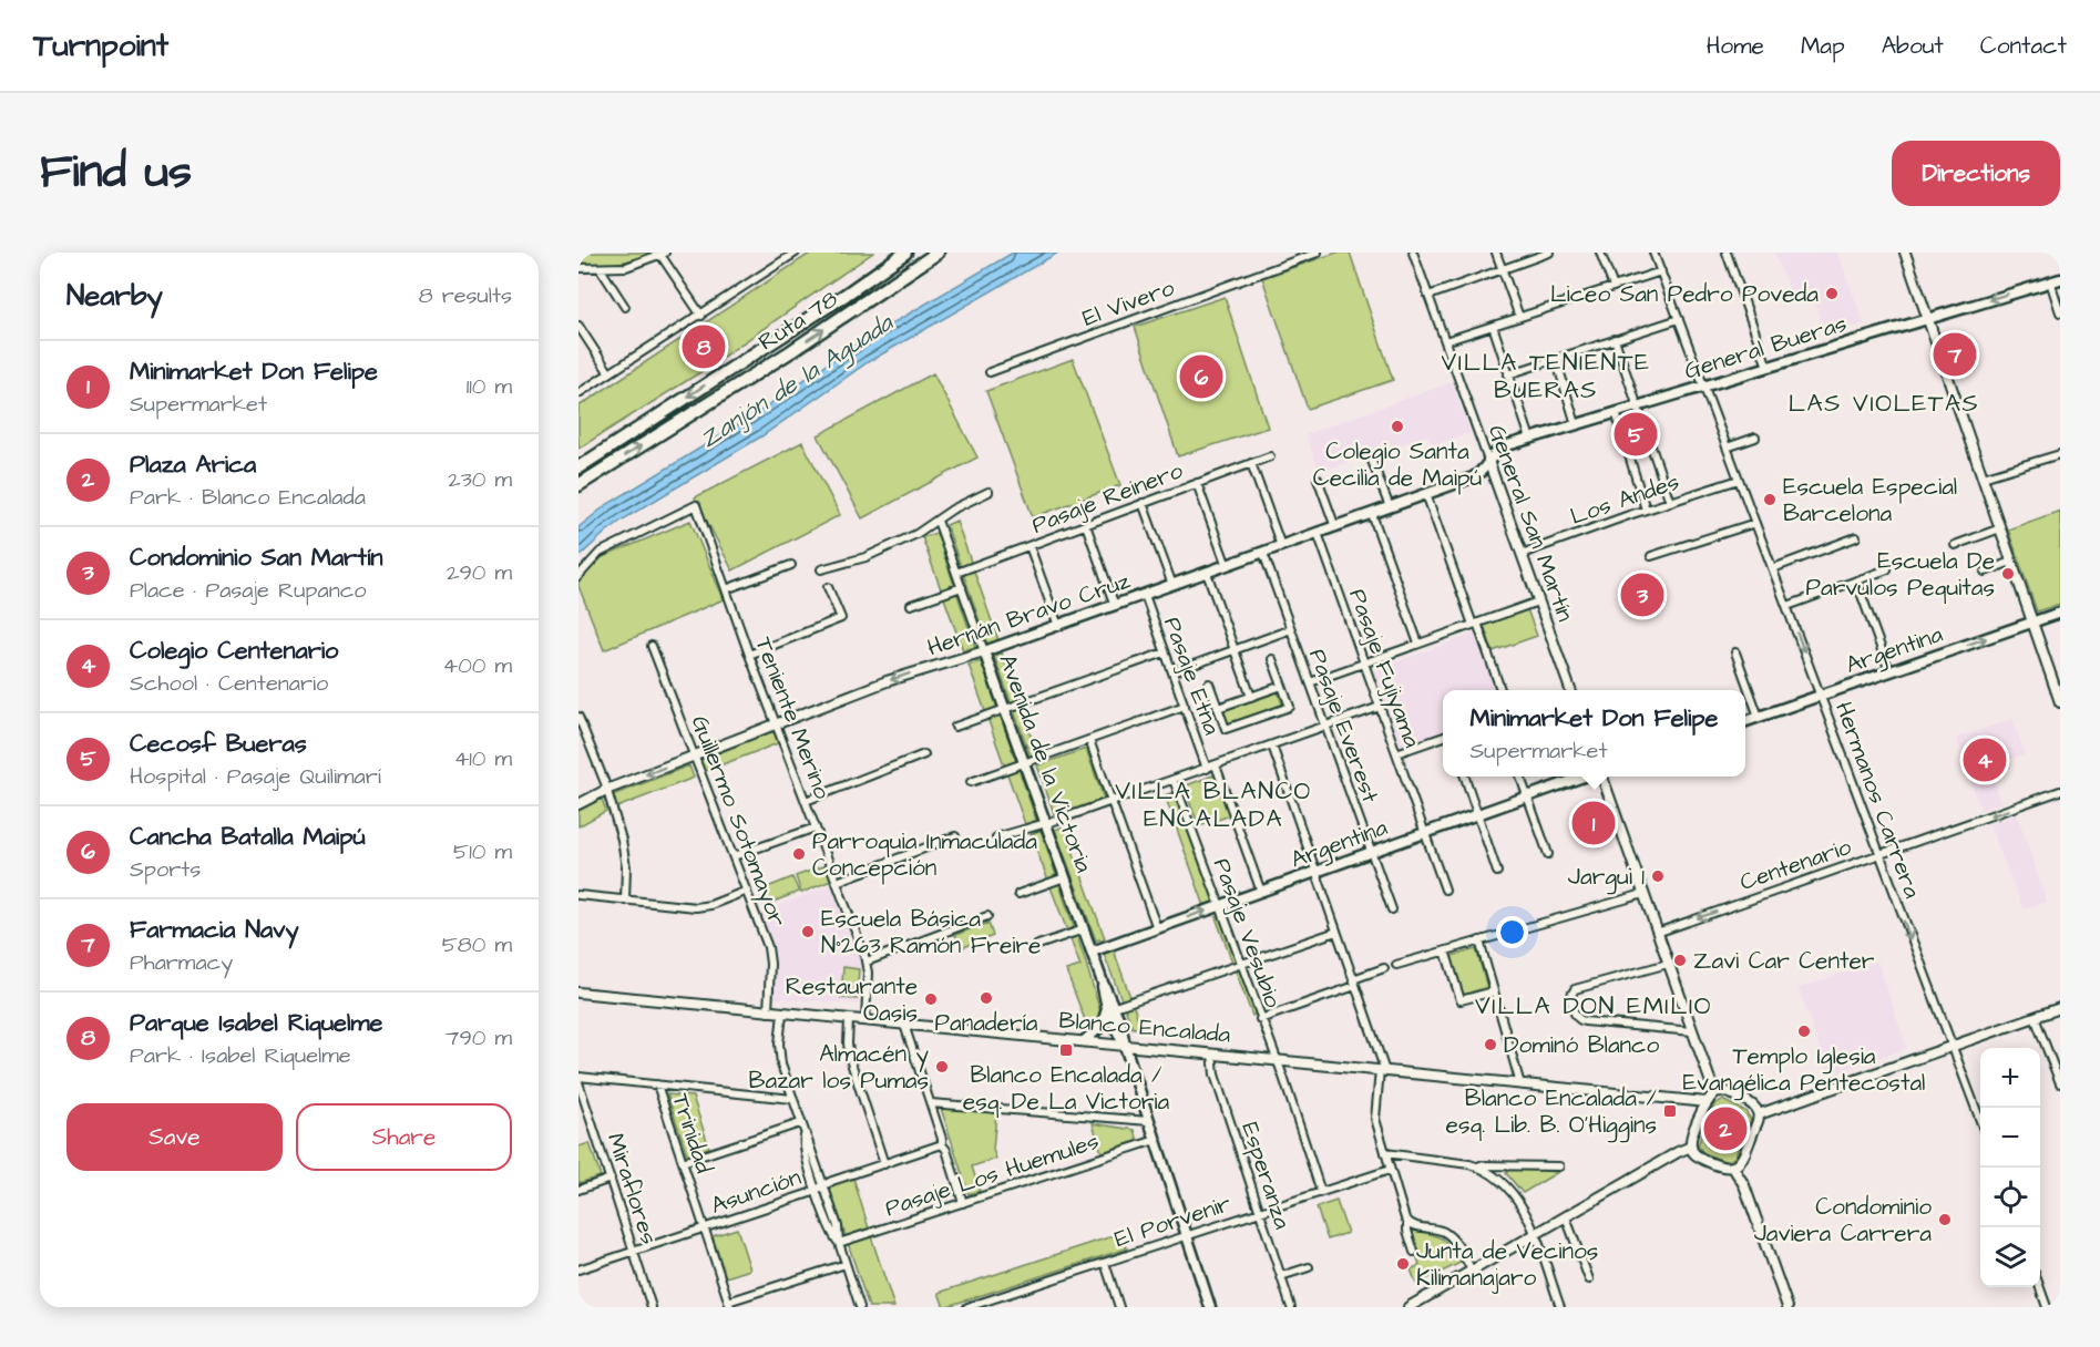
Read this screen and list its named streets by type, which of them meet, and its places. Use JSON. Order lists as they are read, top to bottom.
{
  "streets": {
    "highway": ["Ruta 78"],
    "main road": [
      "General Bueras",
      "Hernán Bravo Cruz",
      "Argentina",
      "Avenida de la Victoria"
    ],
    "street": [
      "El Vivero",
      "Pasaje Reinero",
      "Los Andes",
      "General San Martín",
      "Pasaje Fujiyama",
      "Pasaje Etna",
      "Teniente Merino",
      "Pasaje Everest",
      "Hermanos Carrera",
      "Guillermo Sotomayor",
      "Centenario",
      "Pasaje Vesubio",
      "Blanco Encalada",
      "Trinidad",
      "Pasaje Los Huemules",
      "Esperanza",
      "Miraflores",
      "Asunción",
      "El Porvenir"
    ]
  },
  "crossings": [
    ["General Bueras", "General San Martín"],
    ["General Bueras", "Hernán Bravo Cruz"],
    ["General Bueras", "Hermanos Carrera"],
    ["Pasaje Reinero", "Pasaje Etna"],
    ["Pasaje Reinero", "Avenida de la Victoria"],
    ["Los Andes", "General San Martín"],
    ["Los Andes", "Hermanos Carrera"],
    ["General San Martín", "Hernán Bravo Cruz"],
    ["Hernán Bravo Cruz", "Pasaje Fujiyama"],
    ["Hernán Bravo Cruz", "Pasaje Etna"],
    ["Hernán Bravo Cruz", "Teniente Merino"],
    ["Hernán Bravo Cruz", "Pasaje Everest"],
    ["Hernán Bravo Cruz", "Avenida de la Victoria"],
    ["Hernán Bravo Cruz", "Guillermo Sotomayor"],
    ["Argentina", "Pasaje Fujiyama"],
    ["Argentina", "Pasaje Etna"],
    ["Argentina", "Pasaje Everest"],
    ["Argentina", "Avenida de la Victoria"],
    ["Argentina", "Hermanos Carrera"],
    ["Argentina", "Pasaje Vesubio"],
    ["Teniente Merino", "Blanco Encalada"],
    ["Avenida de la Victoria", "Blanco Encalada"],
    ["Avenida de la Victoria", "Pasaje Los Huemules"],
    ["Avenida de la Victoria", "El Porvenir"],
    ["Hermanos Carrera", "Centenario"],
    ["Guillermo Sotomayor", "Blanco Encalada"],
    ["Pasaje Vesubio", "Blanco Encalada"],
    ["Pasaje Vesubio", "El Porvenir"],
    ["Blanco Encalada", "Esperanza"],
    ["Trinidad", "Asunción"],
    ["Esperanza", "El Porvenir"],
    ["Miraflores", "Asunción"]
  ],
  "one_way": ["Centenario"],
  "districts": [
    "VILLA TENIENTE BUERAS",
    "LAS VIOLETAS",
    "VILLA BLANCO ENCALADA",
    "VILLA DON EMILIO"
  ],
  "water": ["Zanjón de la Aguada"],
  "places": {
    "other": [
      "Liceo San Pedro Poveda",
      "Colegio Santa Cecilia de Maipú",
      "Escuela Especial Barcelona",
      "Escuela De Parvulos Pequitas",
      "Parroquia Inmaculada Concepción",
      "Jargui 1",
      "Escuela Básica N°263 Ramón Freire",
      "Zavi Car Center",
      "Panadería",
      "Restaurante Oasis",
      "Templo Iglesia Evangélica Pentecostal",
      "Dominó Blanco",
      "Almacén y Bazar los Pumas",
      "Condominio Javiera Carrera",
      "Junta de Vecinos Kilimanajaro"
    ],
    "transit": ["Blanco Encalada / esq. De La Victoria", "Blanco Encalada / esq. Lib. B. O'Higgins"]
  },
  "page": {
    "header": "Turnpoint",
    "nav": [
      "Home",
      "Map",
      "About",
      "Contact"
    ],
    "title": "Find us",
    "buttons": [
      "Directions",
      ["Save", "Share"]
    ],
    "heading": ["Nearby", "8 results"],
    "pins": [
      "8",
      "7",
      "6",
      "5",
      "3",
      "4",
      "1",
      "2"
    ],
    "list": [
      {
        "mark": "1",
        "name": "Minimarket Don Felipe",
        "note": "Supermarket",
        "value": "110 m"
      },
      {
        "mark": "2",
        "name": "Plaza Arica",
        "note": "Park · Blanco Encalada",
        "value": "230 m"
      },
      {
        "mark": "3",
        "name": "Condominio San Martín",
        "note": "Place · Pasaje Rupanco",
        "value": "290 m"
      },
      {
        "mark": "4",
        "name": "Colegio Centenario",
        "note": "School · Centenario",
        "value": "400 m"
      },
      {
        "mark": "5",
        "name": "Cecosf Bueras",
        "note": "Hospital · Pasaje Quilimarí",
        "value": "410 m"
      },
      {
        "mark": "6",
        "name": "Cancha Batalla Maipú",
        "note": "Sports",
        "value": "510 m"
      },
      {
        "mark": "7",
        "name": "Farmacia Navy",
        "note": "Pharmacy",
        "value": "580 m"
      },
      {
        "mark": "8",
        "name": "Parque Isabel Riquelme",
        "note": "Park · Isabel Riquelme",
        "value": "790 m"
      }
    ],
    "popup": ["Minimarket Don Felipe", "Supermarket"],
    "map_buttons": ["+", "−"]
  }
}
